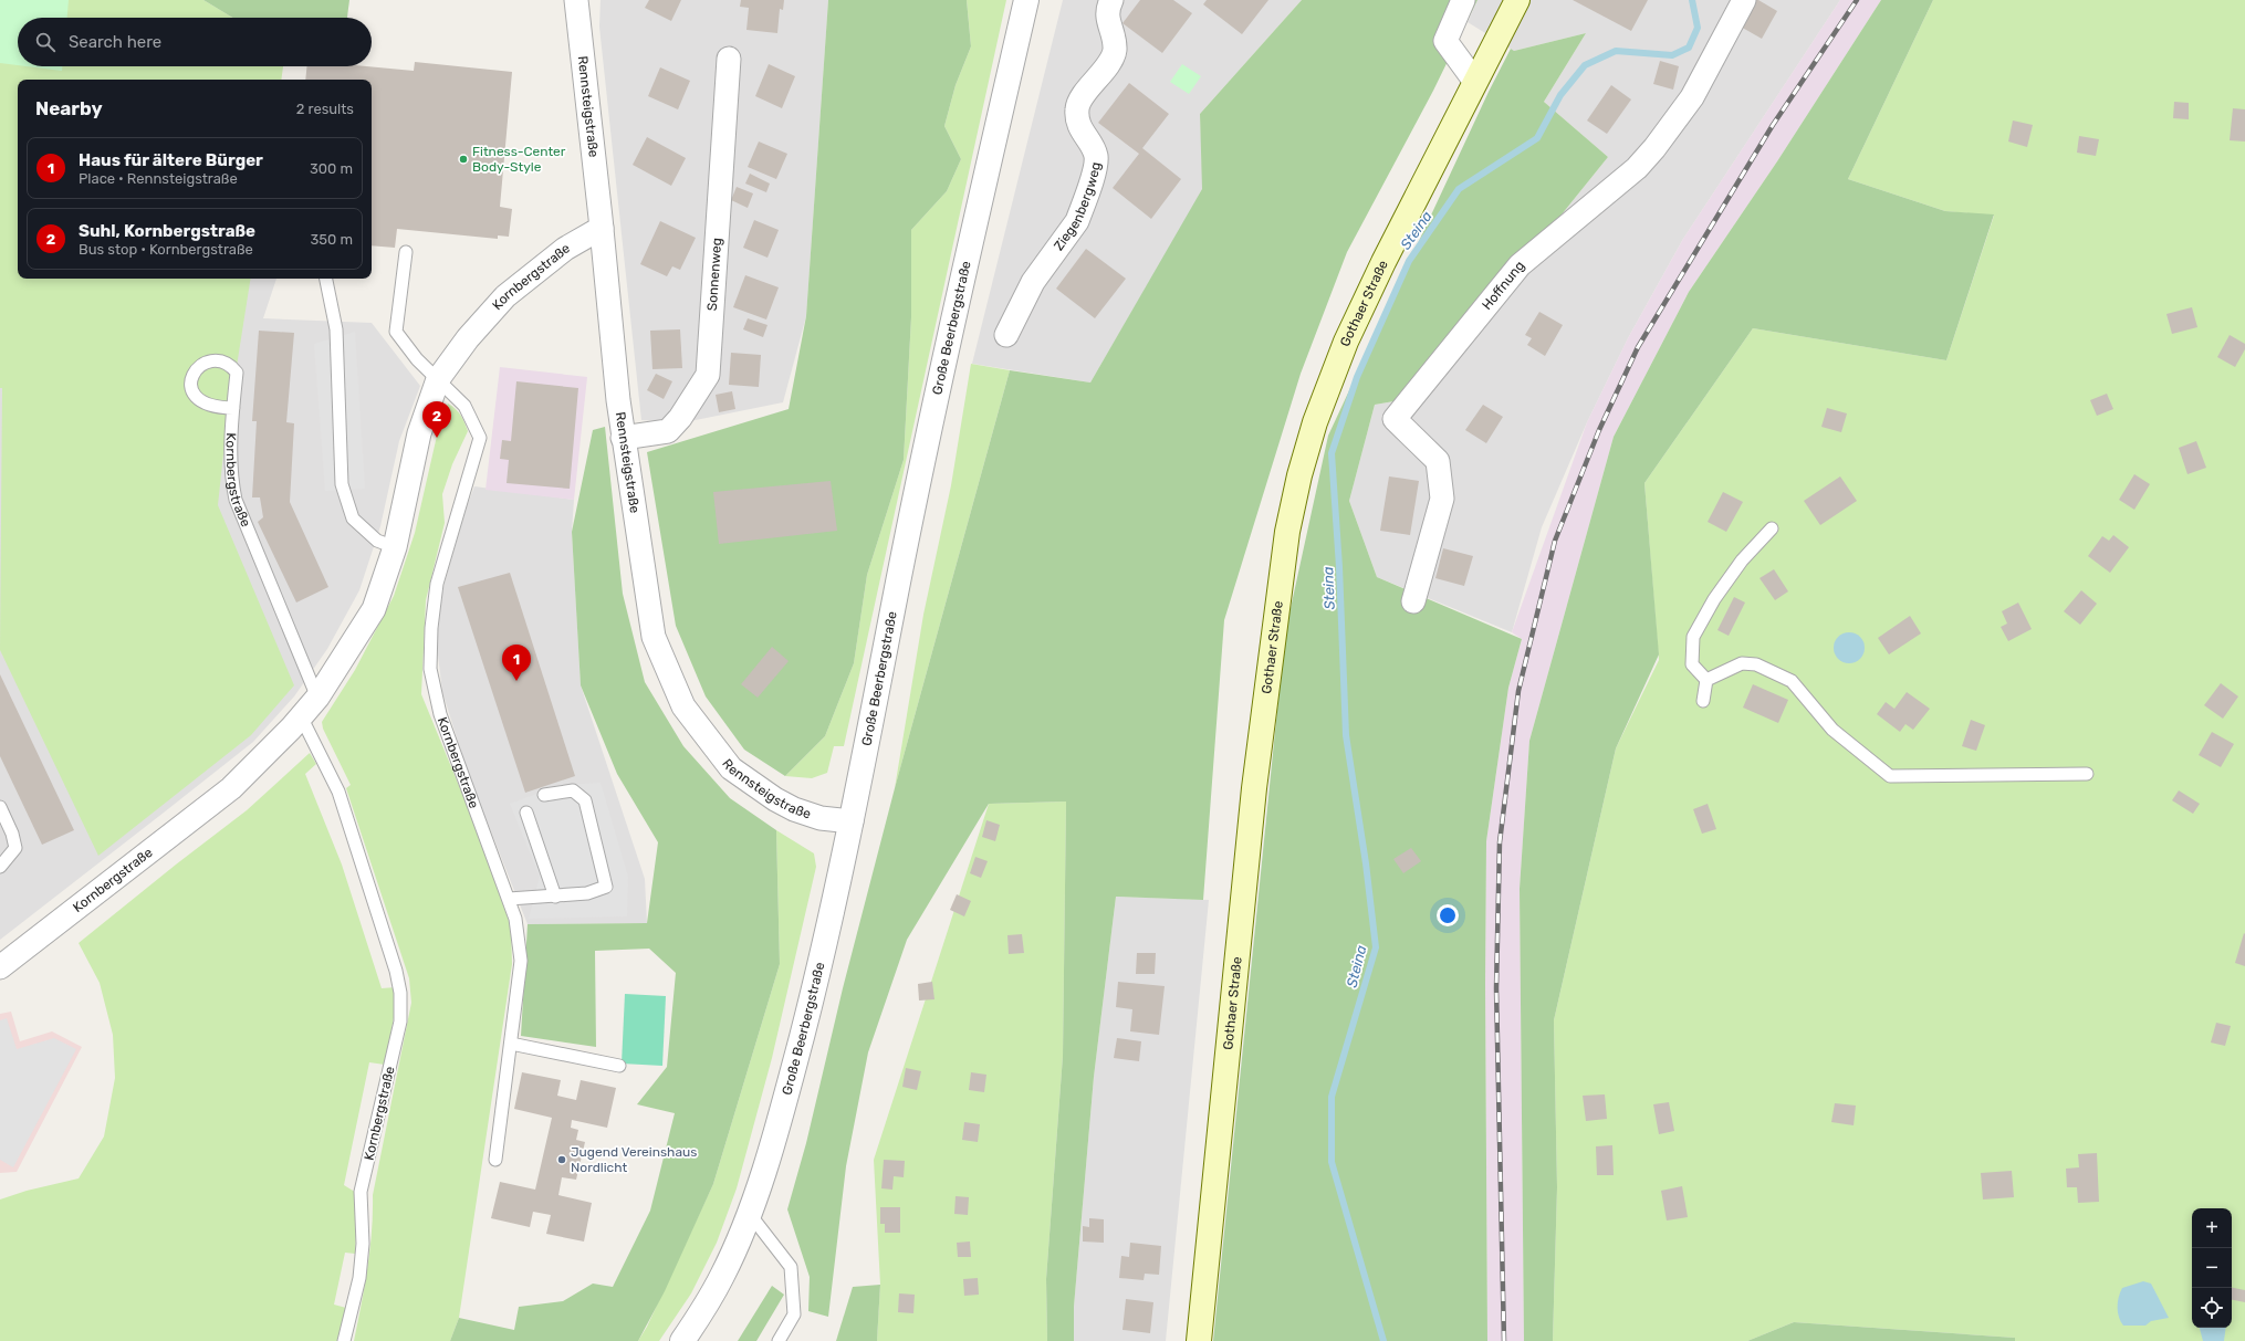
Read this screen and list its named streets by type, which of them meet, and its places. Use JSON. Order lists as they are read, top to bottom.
{
  "streets": {
    "main road": ["Gothaer Straße"],
    "street": [
      "Rennsteigstraße",
      "Ziegenbergweg",
      "Sonnenweg",
      "Kornbergstraße",
      "Hoffnung",
      "Große Beerbergstraße"
    ]
  },
  "crossings": [
    ["Rennsteigstraße", "Sonnenweg"],
    ["Rennsteigstraße", "Kornbergstraße"],
    ["Rennsteigstraße", "Große Beerbergstraße"]
  ],
  "water": ["Steina"],
  "places": ["Fitness-Center Body-Style", "Jugend Vereinshaus Nordlicht"],
  "page": {
    "search": "Search here",
    "heading": ["Nearby", "2 results"],
    "list": [
      {
        "mark": "1",
        "name": "Haus für ältere Bürger",
        "note": "Place · Rennsteigstraße",
        "value": "300 m"
      },
      {
        "mark": "2",
        "name": "Suhl, Kornbergstraße",
        "note": "Bus stop · Kornbergstraße",
        "value": "350 m"
      }
    ],
    "pins": ["2", "1"],
    "map_buttons": ["+", "−"]
  }
}
